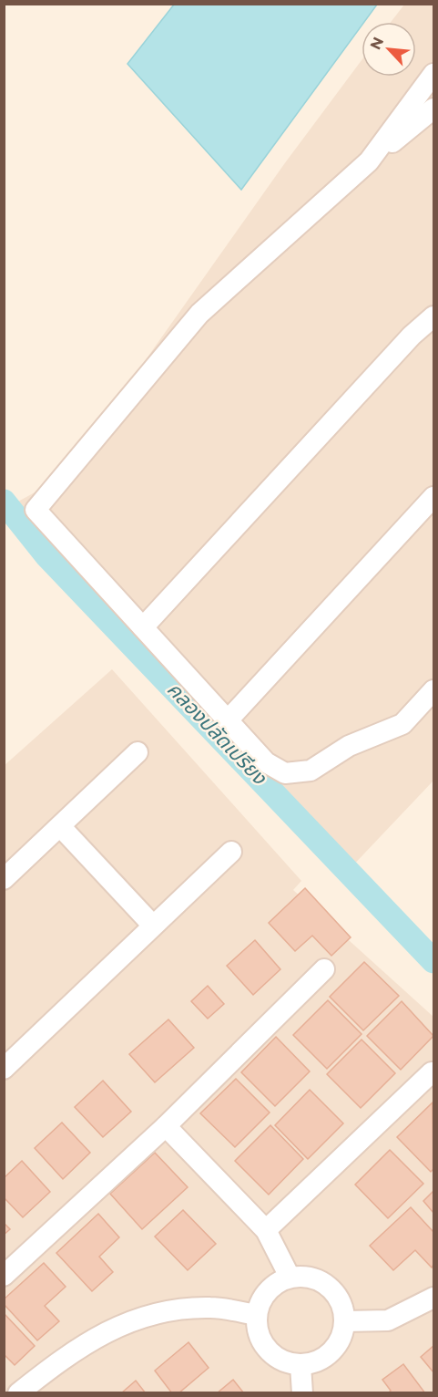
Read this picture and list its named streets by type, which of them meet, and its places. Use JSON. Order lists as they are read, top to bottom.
{
  "water": ["คลองปลัดเปรียง"],
  "north": "top left"
}
